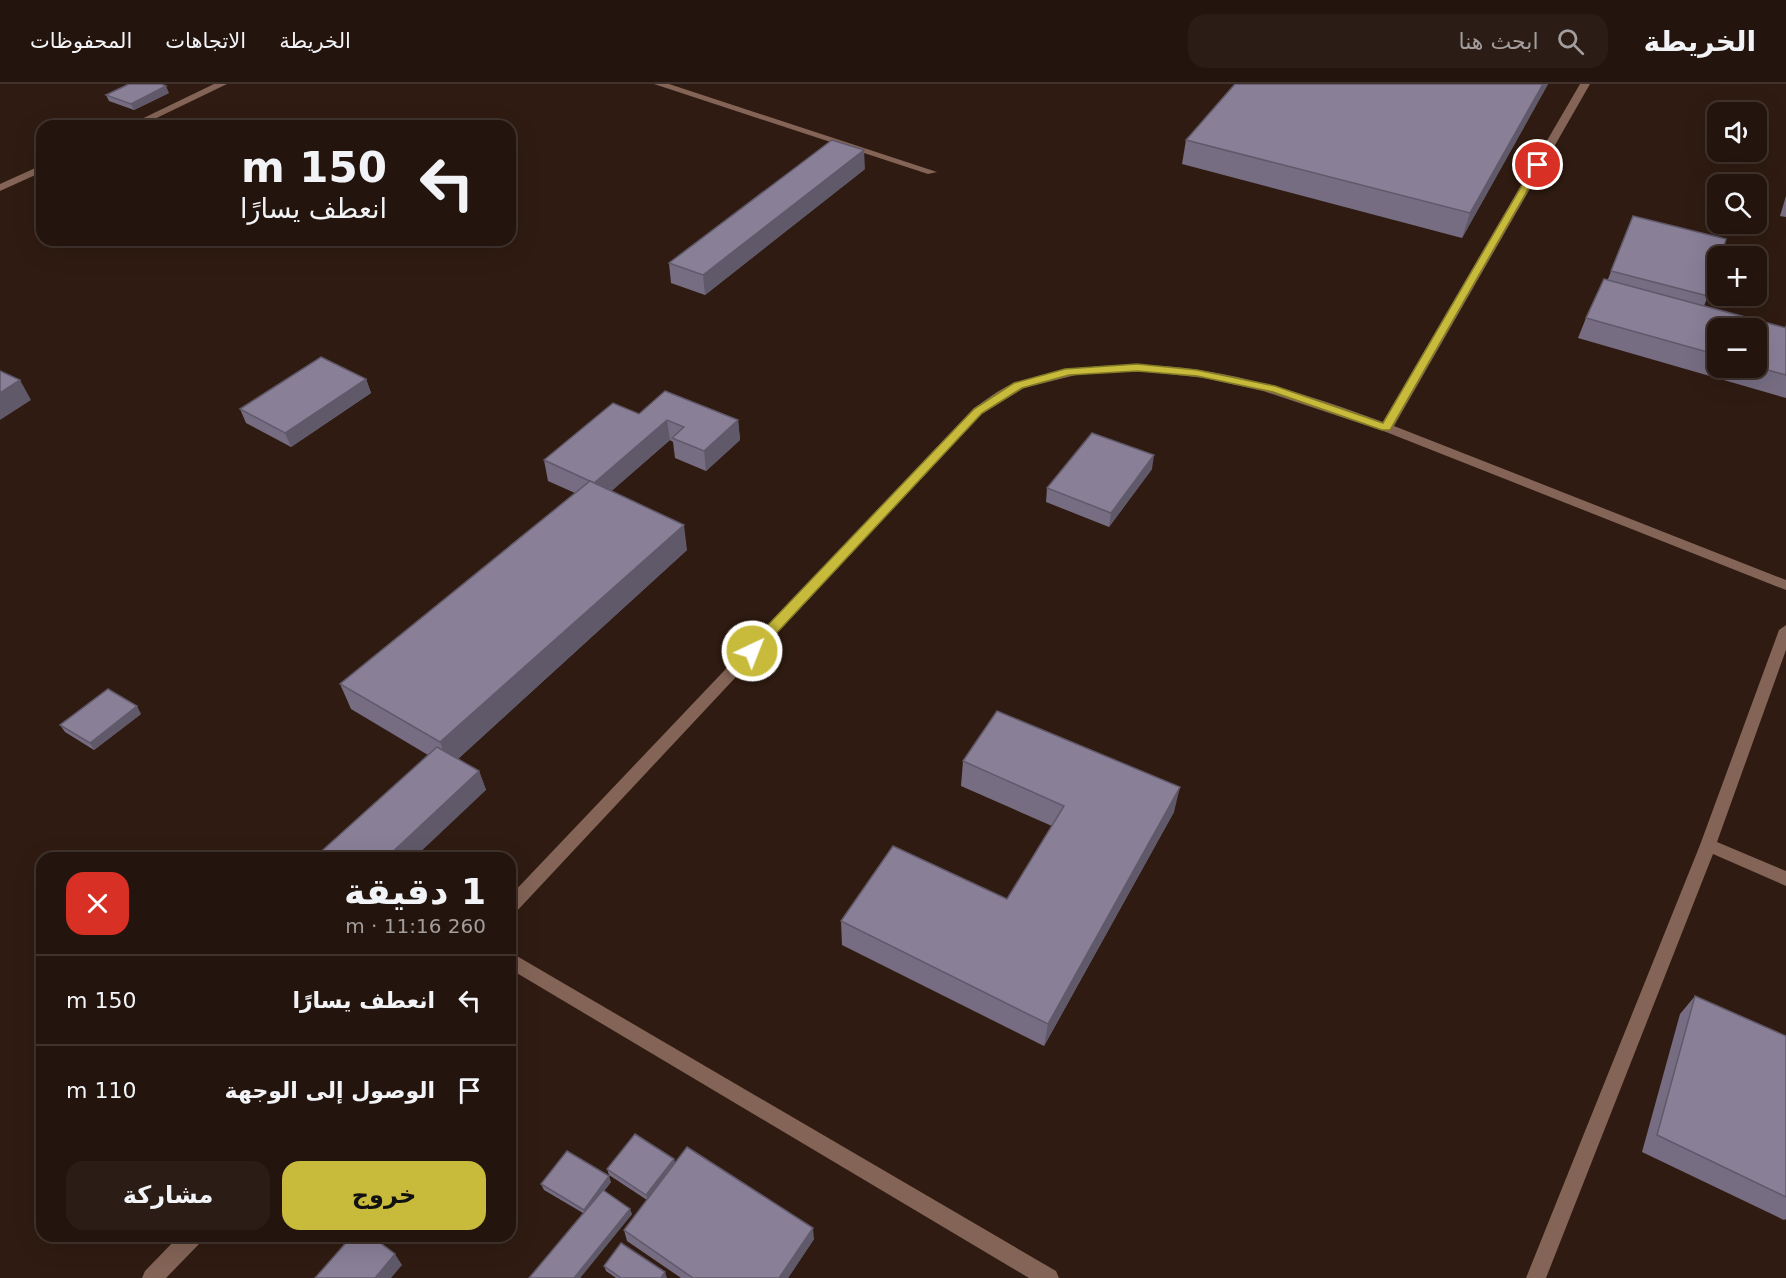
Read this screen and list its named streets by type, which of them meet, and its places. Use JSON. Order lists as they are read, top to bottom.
{
  "page": {
    "header": "الخريطة",
    "search": "ابحث هنا",
    "nav": ["الخريطة", "الاتجاهات", "المحفوظات"],
    "map_buttons": ["+", "−"],
    "turn": ["150 m", "انعطف يسارًا"],
    "heading": ["1 دقيقة", "260 m · 11:16"],
    "list": [
      {
        "name": "انعطف يسارًا",
        "value": "150 m"
      },
      {
        "name": "الوصول إلى الوجهة",
        "value": "110 m"
      }
    ],
    "buttons": ["خروج", "مشاركة"]
  }
}
